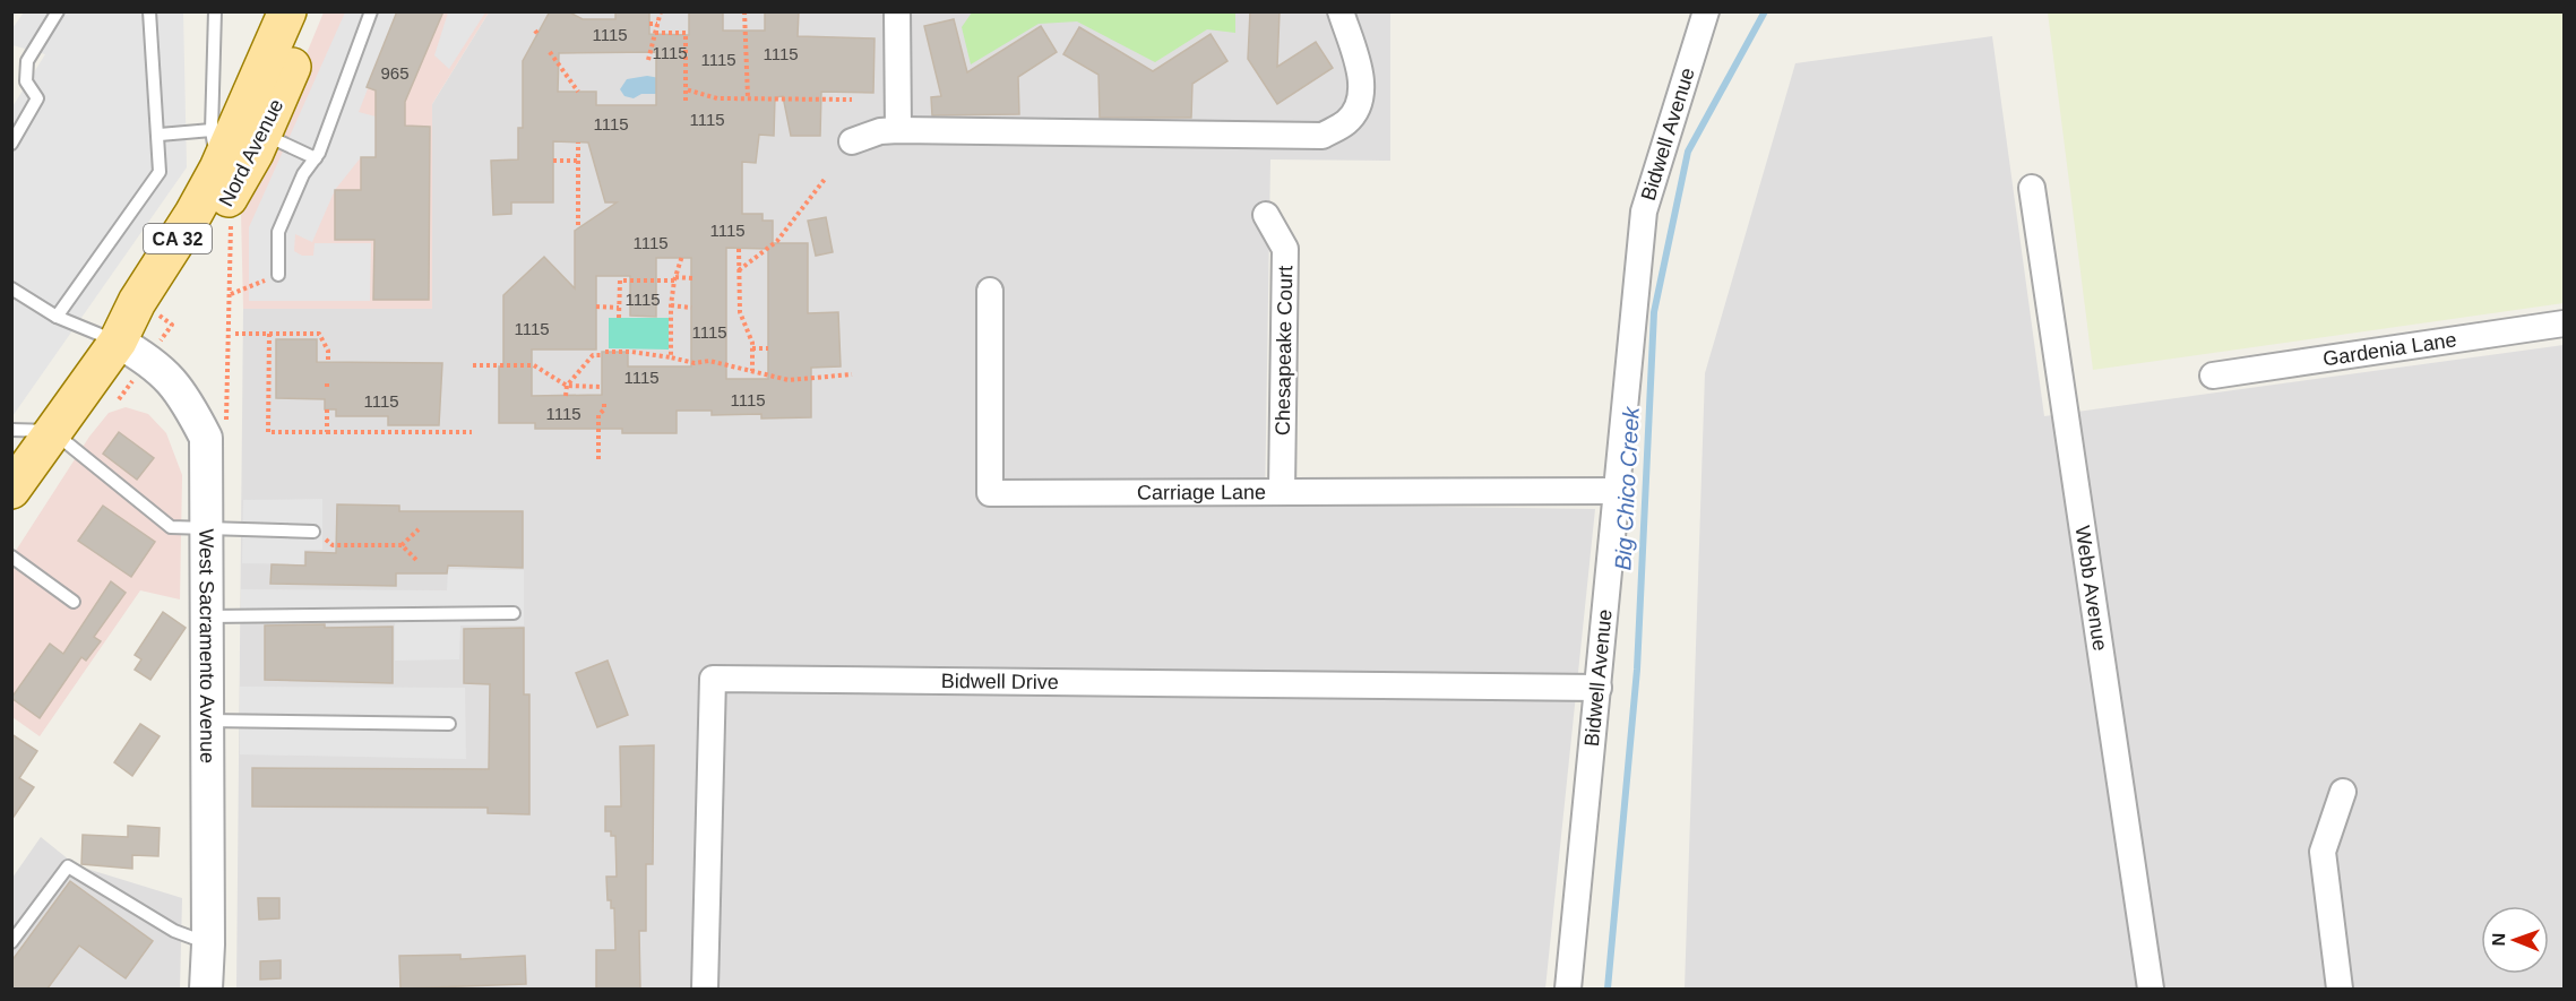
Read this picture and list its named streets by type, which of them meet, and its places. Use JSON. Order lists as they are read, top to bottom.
{
  "streets": {
    "main road": ["Nord Avenue", "CA 32"],
    "street": [
      "Bidwell Avenue",
      "Gardenia Lane",
      "Chesapeake Court",
      "Carriage Lane",
      "Webb Avenue",
      "West Sacramento Avenue",
      "Bidwell Drive"
    ]
  },
  "crossings": [
    ["Bidwell Avenue", "Carriage Lane"],
    ["Bidwell Avenue", "Bidwell Drive"],
    ["Nord Avenue", "West Sacramento Avenue"],
    ["Chesapeake Court", "Carriage Lane"]
  ],
  "water": ["Big Chico Creek"],
  "house_numbers": [
    "1115",
    "1115",
    "1115",
    "1115",
    "965",
    "1115",
    "1115",
    "1115",
    "1115",
    "1115",
    "1115",
    "1115",
    "1115",
    "1115",
    "1115",
    "1115"
  ],
  "north": "left"
}
